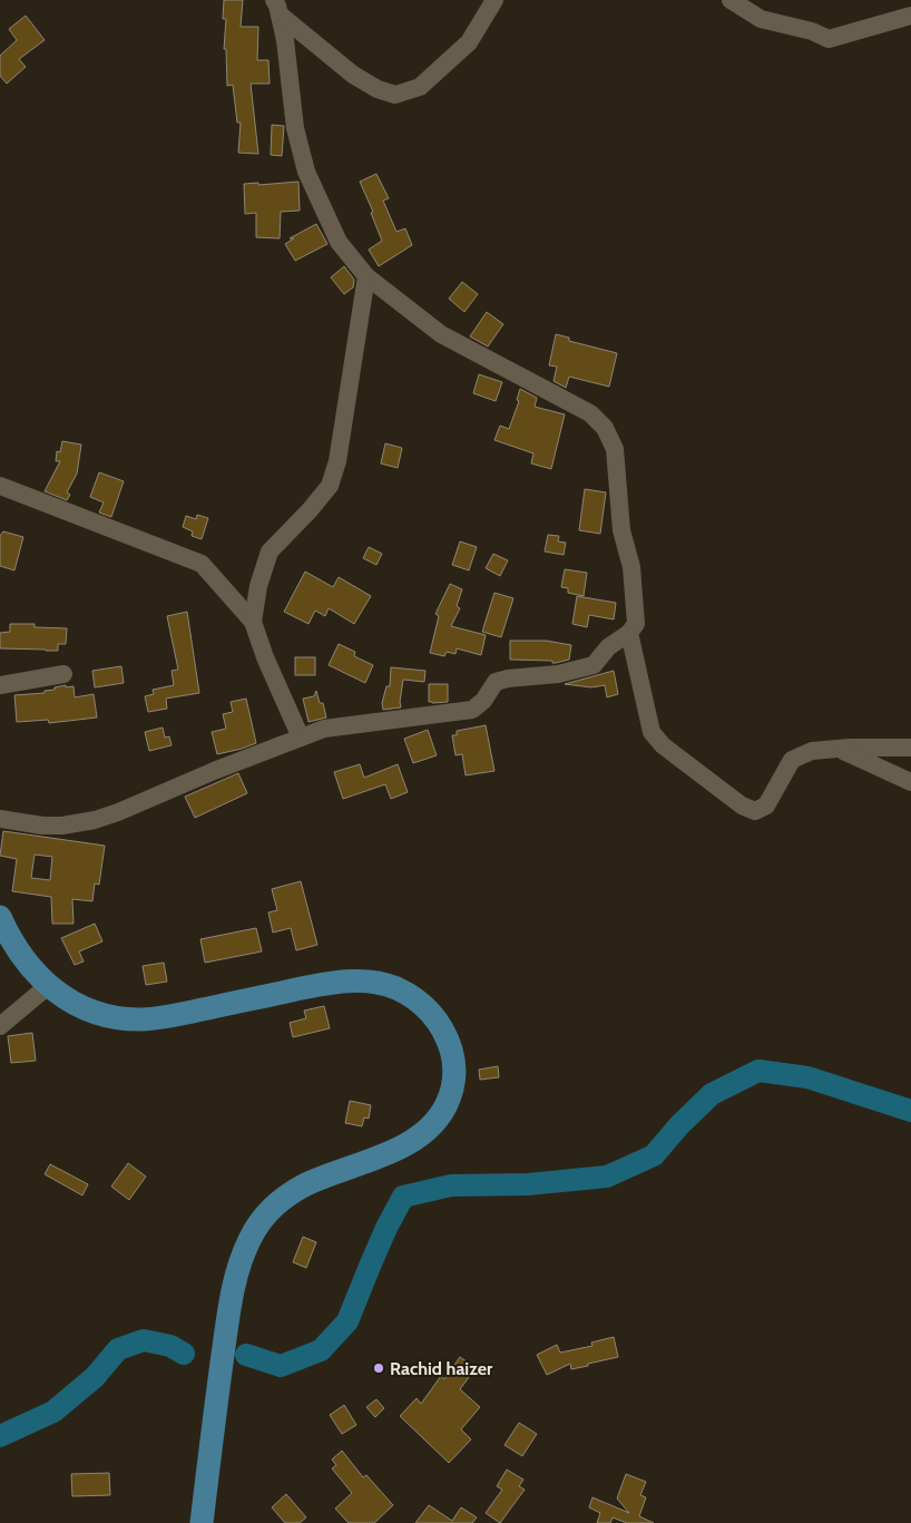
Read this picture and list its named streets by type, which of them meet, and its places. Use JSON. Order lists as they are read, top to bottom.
{
  "places": ["Rachid haizer"]
}
